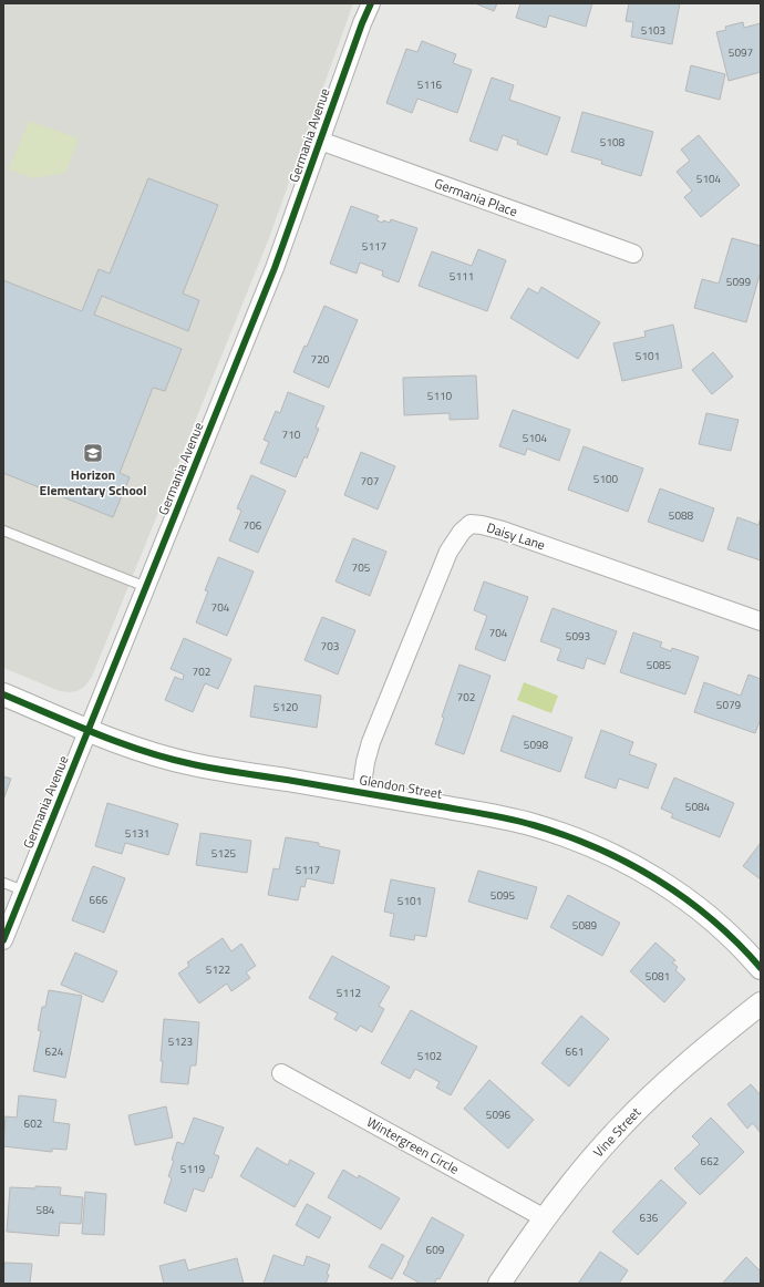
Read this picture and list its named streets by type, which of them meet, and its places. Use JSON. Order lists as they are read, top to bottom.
{
  "streets": {
    "street": [
      "Germania Avenue",
      "Germania Place",
      "Daisy Lane",
      "Glendon Street",
      "Vine Street",
      "Wintergreen Circle"
    ]
  },
  "crossings": [
    ["Germania Avenue", "Germania Place"],
    ["Germania Avenue", "Glendon Street"],
    ["Daisy Lane", "Glendon Street"],
    ["Vine Street", "Wintergreen Circle"]
  ],
  "places": {
    "school or university": ["Horizon Elementary School"]
  },
  "house_numbers": [
    "5103",
    "5097",
    "5116",
    "5108",
    "5104",
    "5117",
    "5111",
    "5099",
    "5101",
    "720",
    "5110",
    "710",
    "5104",
    "5100",
    "707",
    "5088",
    "706",
    "705",
    "704",
    "704",
    "5093",
    "703",
    "5085",
    "702",
    "702",
    "5079",
    "5120",
    "5098",
    "5084",
    "5131",
    "5125",
    "5117",
    "5095",
    "666",
    "5101",
    "5089",
    "5122",
    "5081",
    "5112",
    "5123",
    "624",
    "661",
    "5102",
    "5096",
    "602",
    "662",
    "5119",
    "584",
    "636",
    "609"
  ]
}
